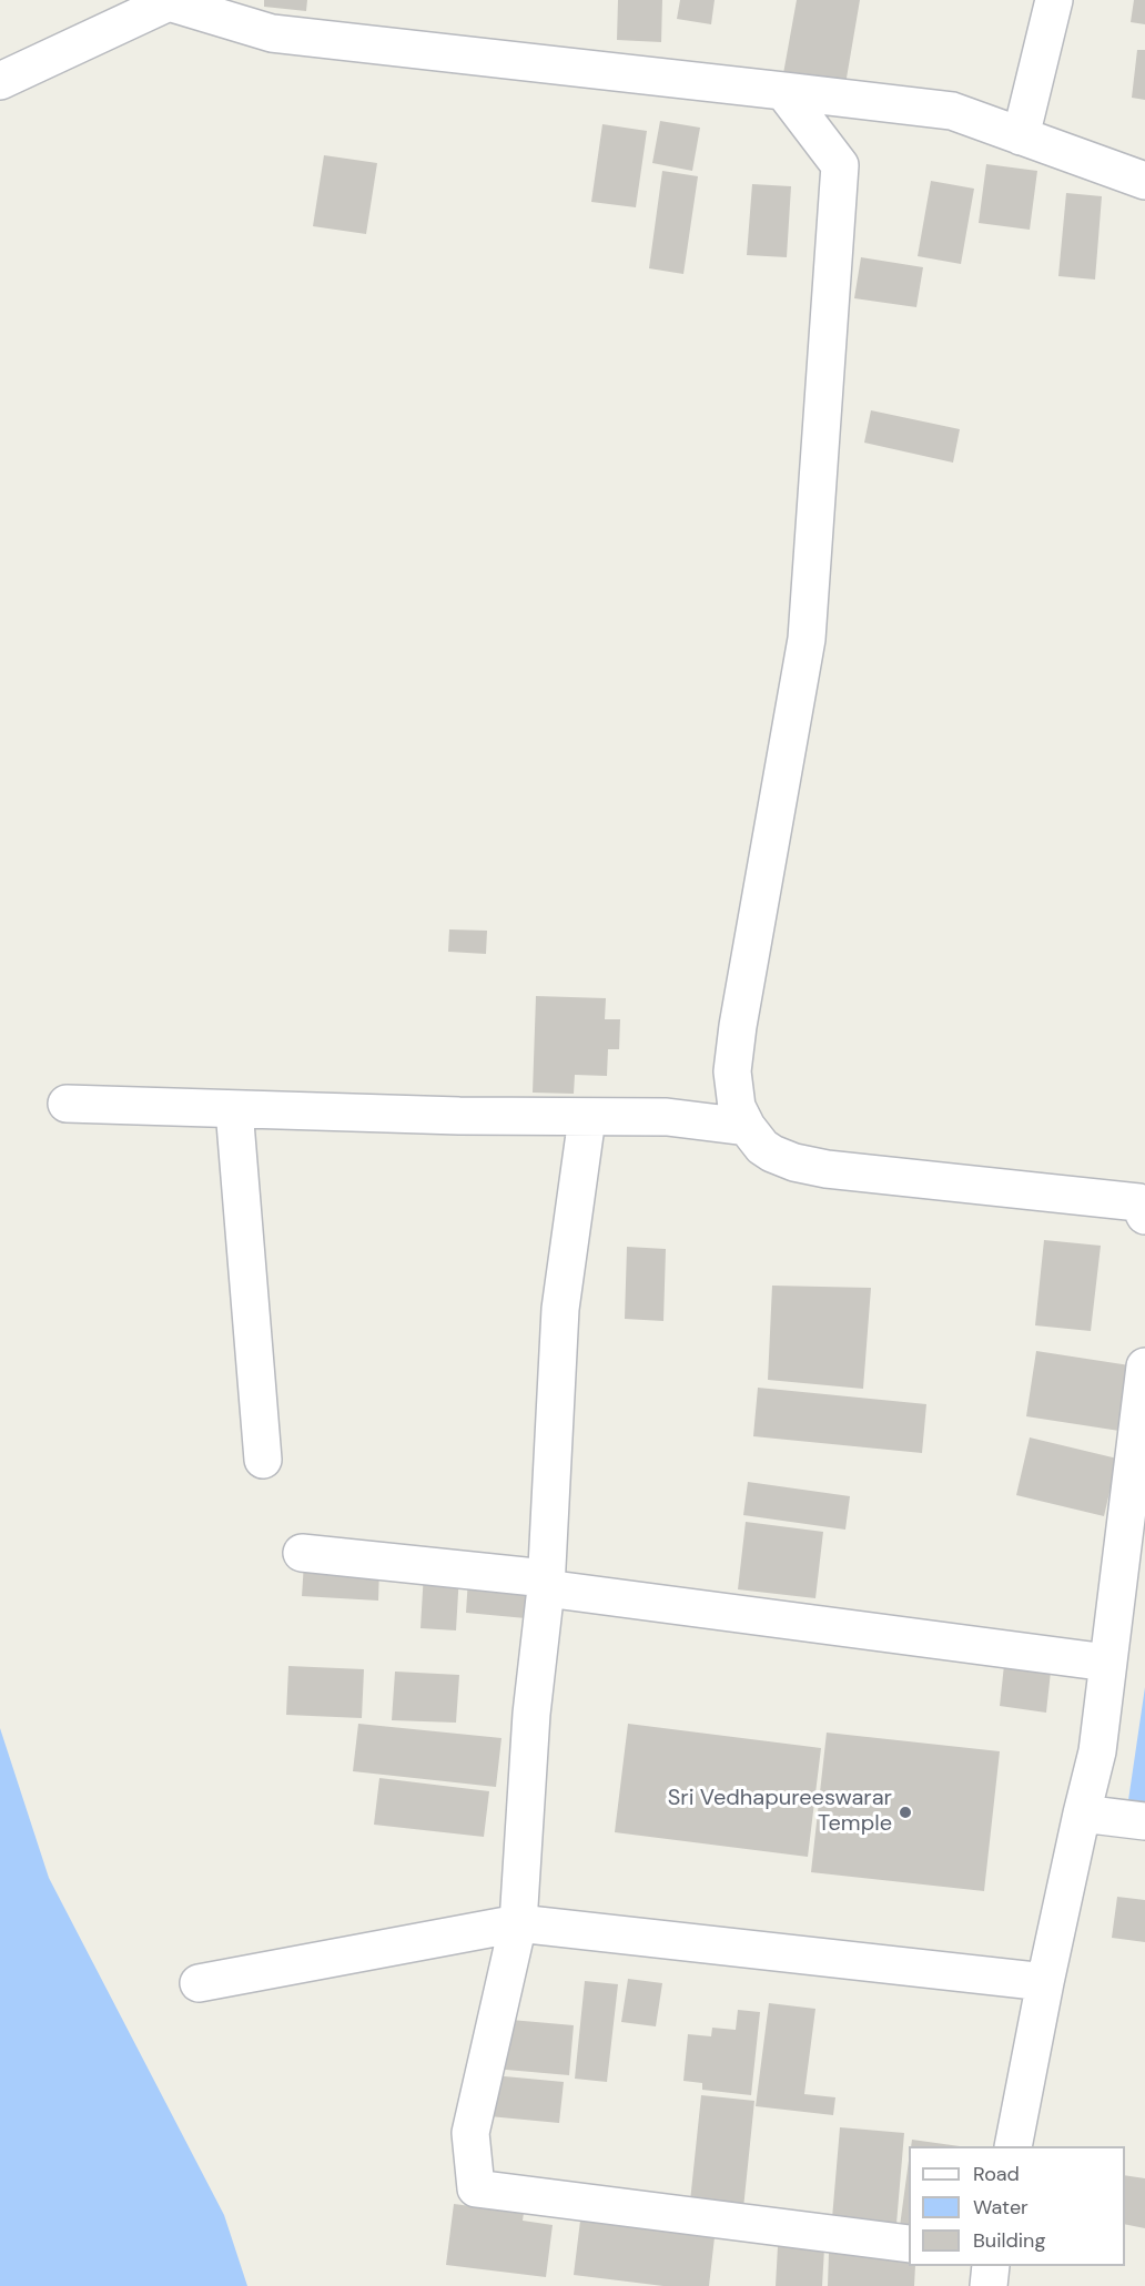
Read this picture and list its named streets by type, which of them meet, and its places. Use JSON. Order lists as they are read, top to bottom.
{
  "places": ["Sri Vedhapureeswarar Temple"],
  "legend": ["Road", "Water", "Building"]
}
